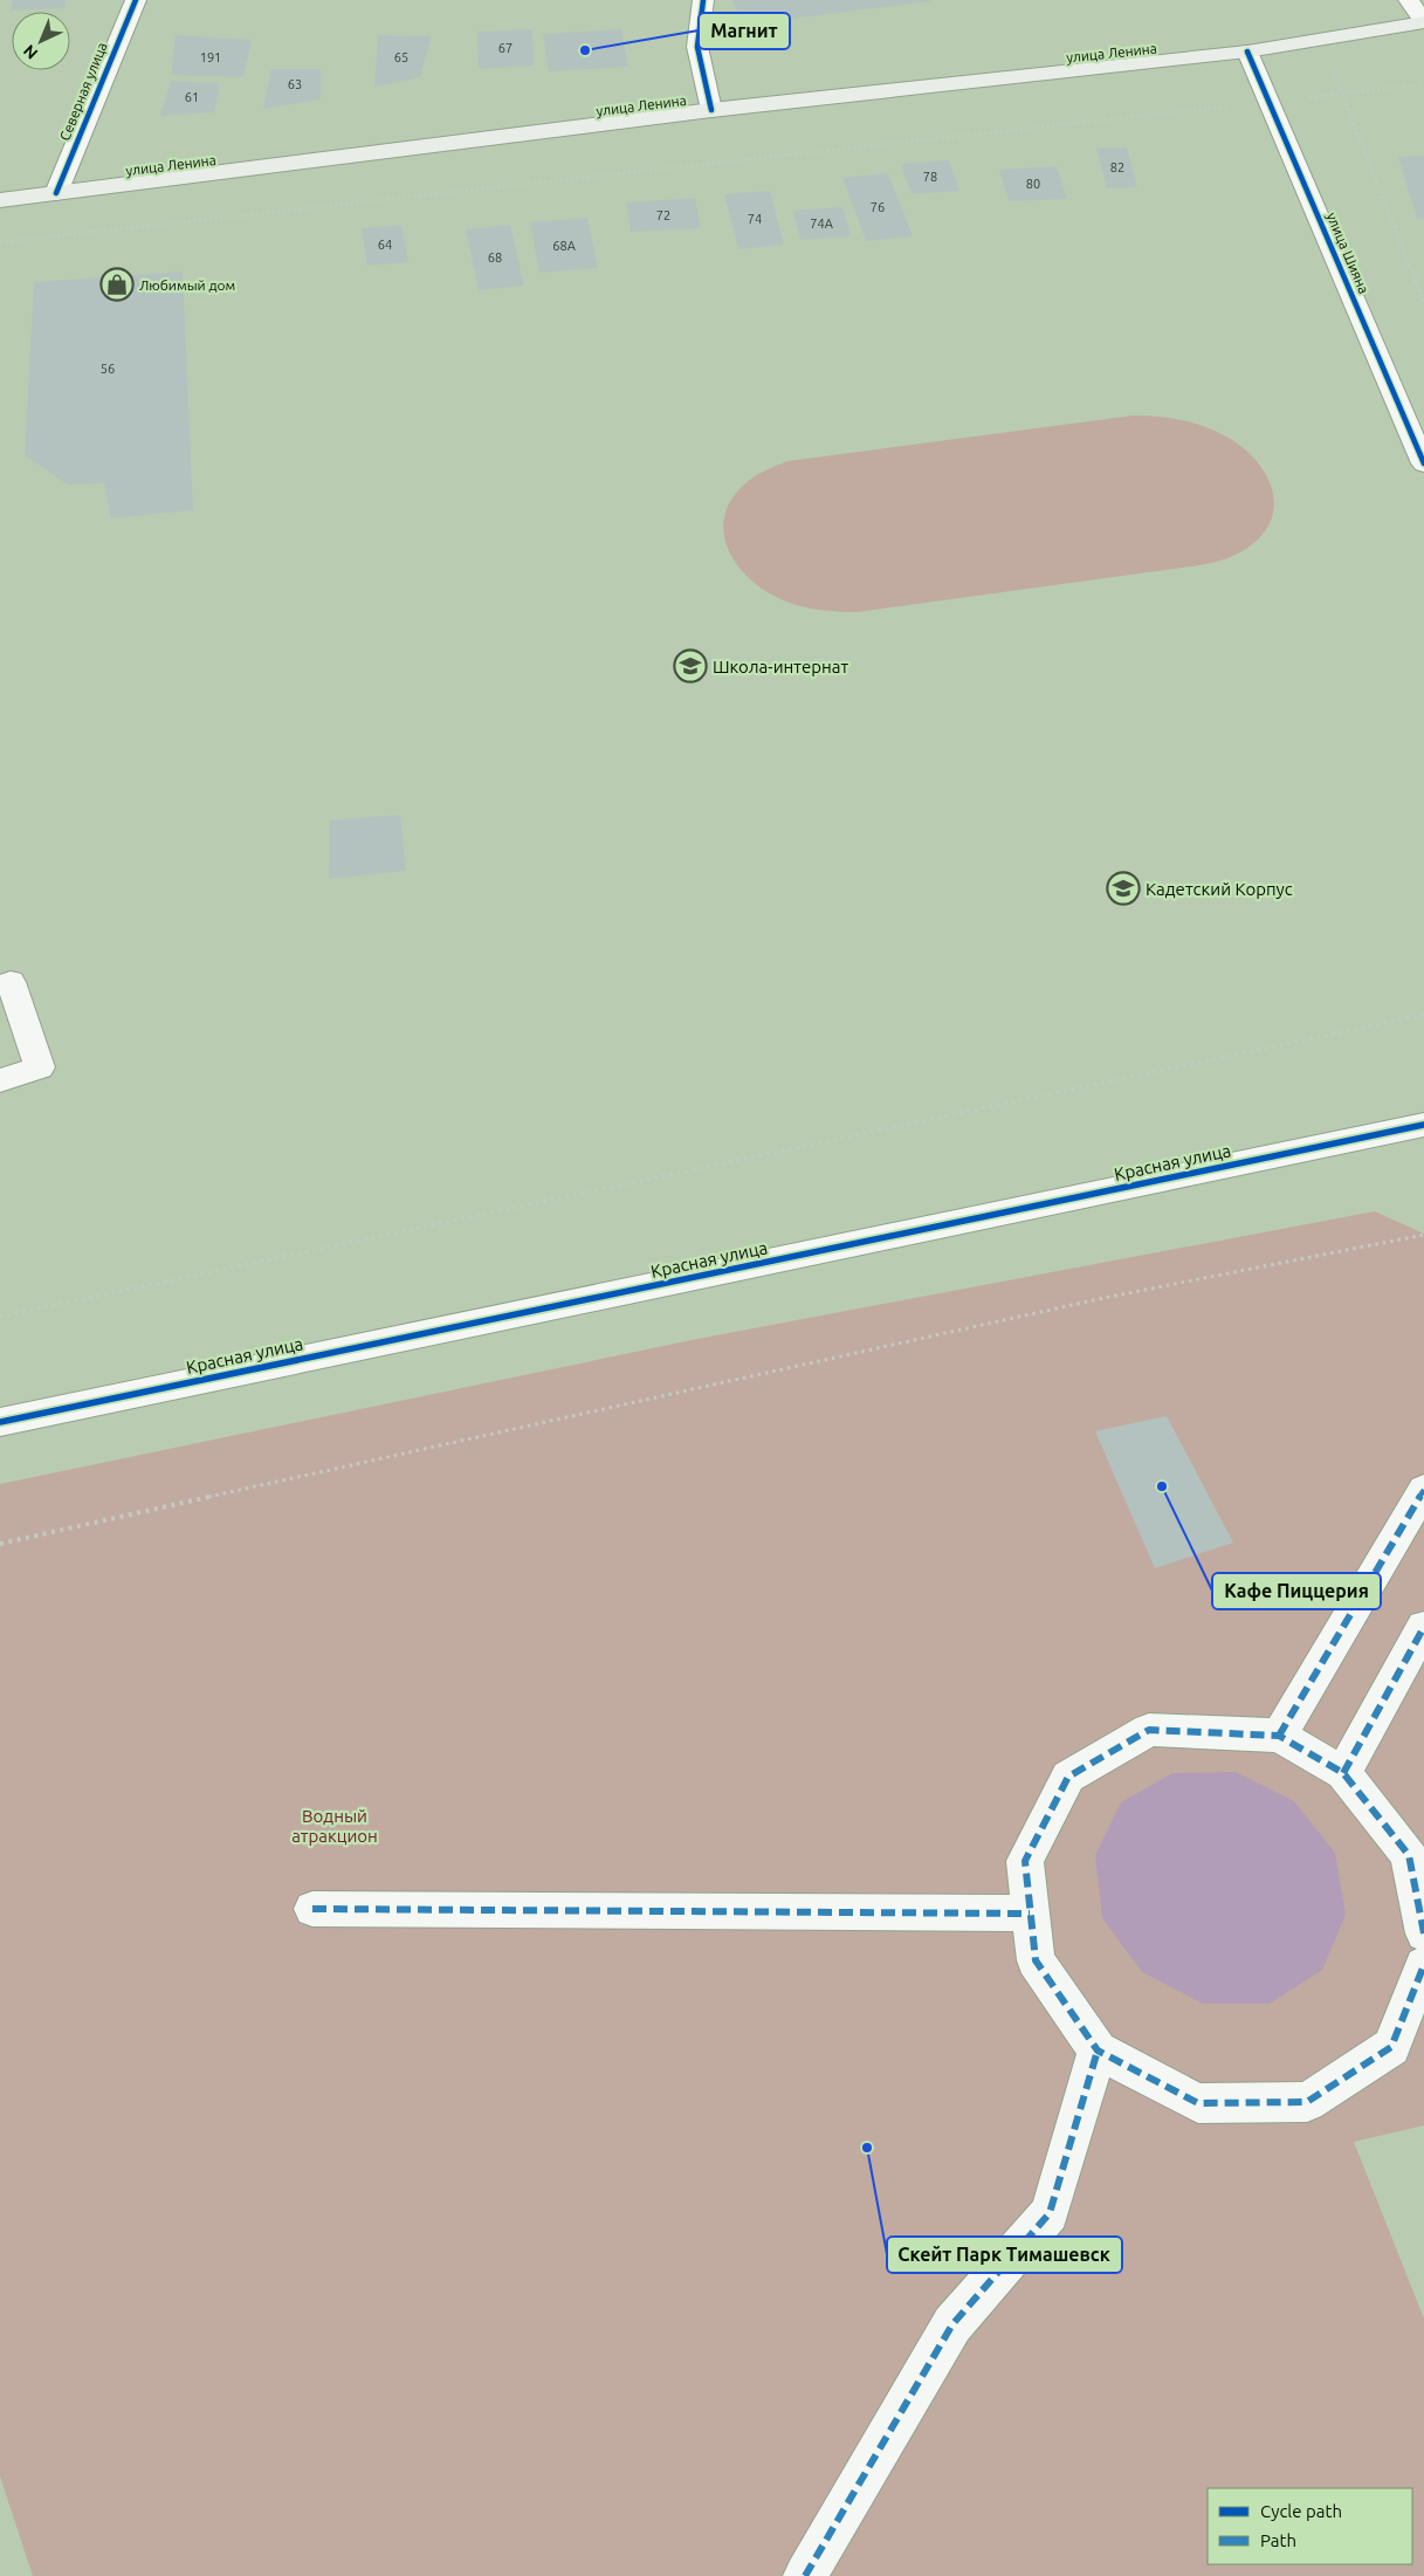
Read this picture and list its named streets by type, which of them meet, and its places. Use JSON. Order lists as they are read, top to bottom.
{
  "streets": {
    "main road": ["улица Ленина"],
    "street": ["Северная улица", "улица Шияна", "Красная улица"]
  },
  "crossings": [
    ["улица Ленина", "Северная улица"],
    ["улица Ленина", "улица Шияна"]
  ],
  "parks": ["Водный атракцион"],
  "places": {
    "other": ["Магнит", "Кафе Пиццерия", "Скейт Парк Тимашевск"],
    "shop": ["Любимый дом"],
    "school or university": ["Школа-интернат", "Кадетский Корпус"]
  },
  "house_numbers": [
    "67",
    "191",
    "65",
    "63",
    "61",
    "82",
    "78",
    "80",
    "76",
    "72",
    "74",
    "74А",
    "64",
    "68А",
    "68",
    "56"
  ],
  "legend": ["Cycle path", "Path"],
  "north": "bottom left"
}
